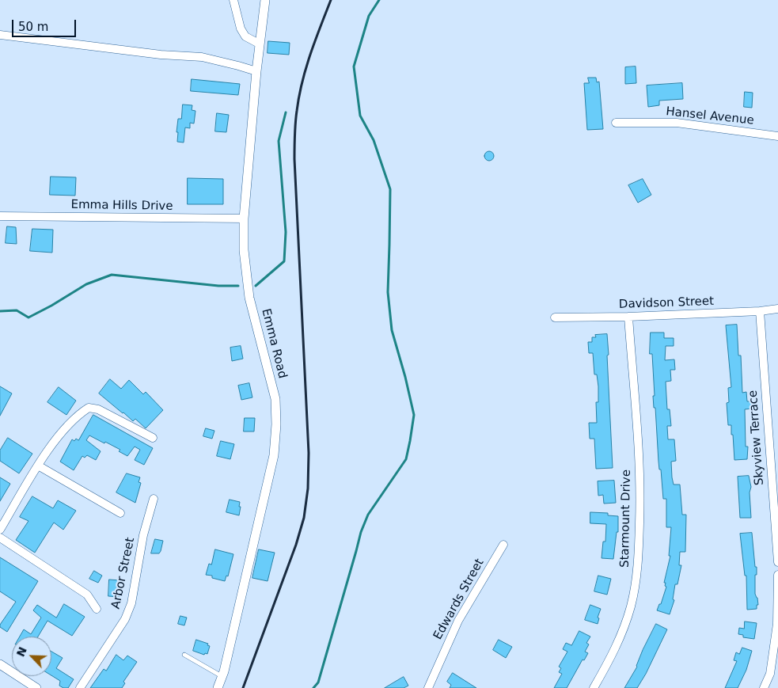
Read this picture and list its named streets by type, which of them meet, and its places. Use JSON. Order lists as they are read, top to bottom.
{
  "streets": {
    "street": [
      "Hansel Avenue",
      "Emma Hills Drive",
      "Davidson Street",
      "Emma Road",
      "Skyview Terrace",
      "Starmount Drive",
      "Arbor Street",
      "Edwards Street"
    ]
  },
  "crossings": [
    ["Emma Hills Drive", "Emma Road"],
    ["Davidson Street", "Skyview Terrace"],
    ["Davidson Street", "Starmount Drive"]
  ],
  "scale_bar": "50 m",
  "north": "top left"
}
